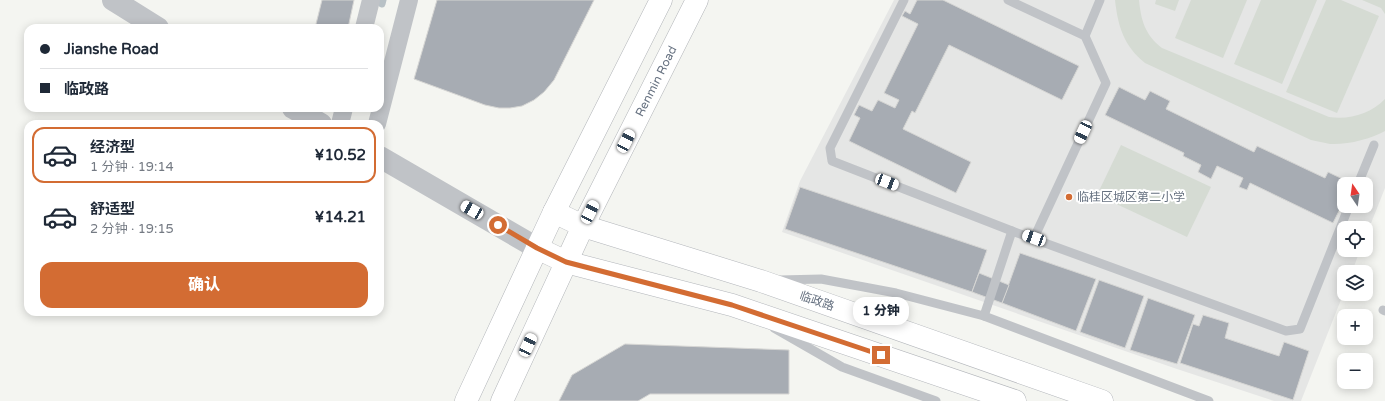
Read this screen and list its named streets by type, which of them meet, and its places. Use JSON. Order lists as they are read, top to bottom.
{
  "streets": {
    "main road": ["Renmin Road", "临政路"]
  },
  "crossings": [
    ["Renmin Road", "临政路"]
  ],
  "places": ["临桂区城区第二小学"],
  "north": "top",
  "page": {
    "banner": ["Jianshe Road", "临政路"],
    "list": [
      {
        "name": "经济型",
        "note": "1 分钟 · 19:14",
        "value": "¥10.52"
      },
      {
        "name": "舒适型",
        "note": "2 分钟 · 19:15",
        "value": "¥14.21"
      }
    ],
    "map_buttons": ["+", "−"],
    "buttons": "确认",
    "bubble": "1 分钟"
  }
}
